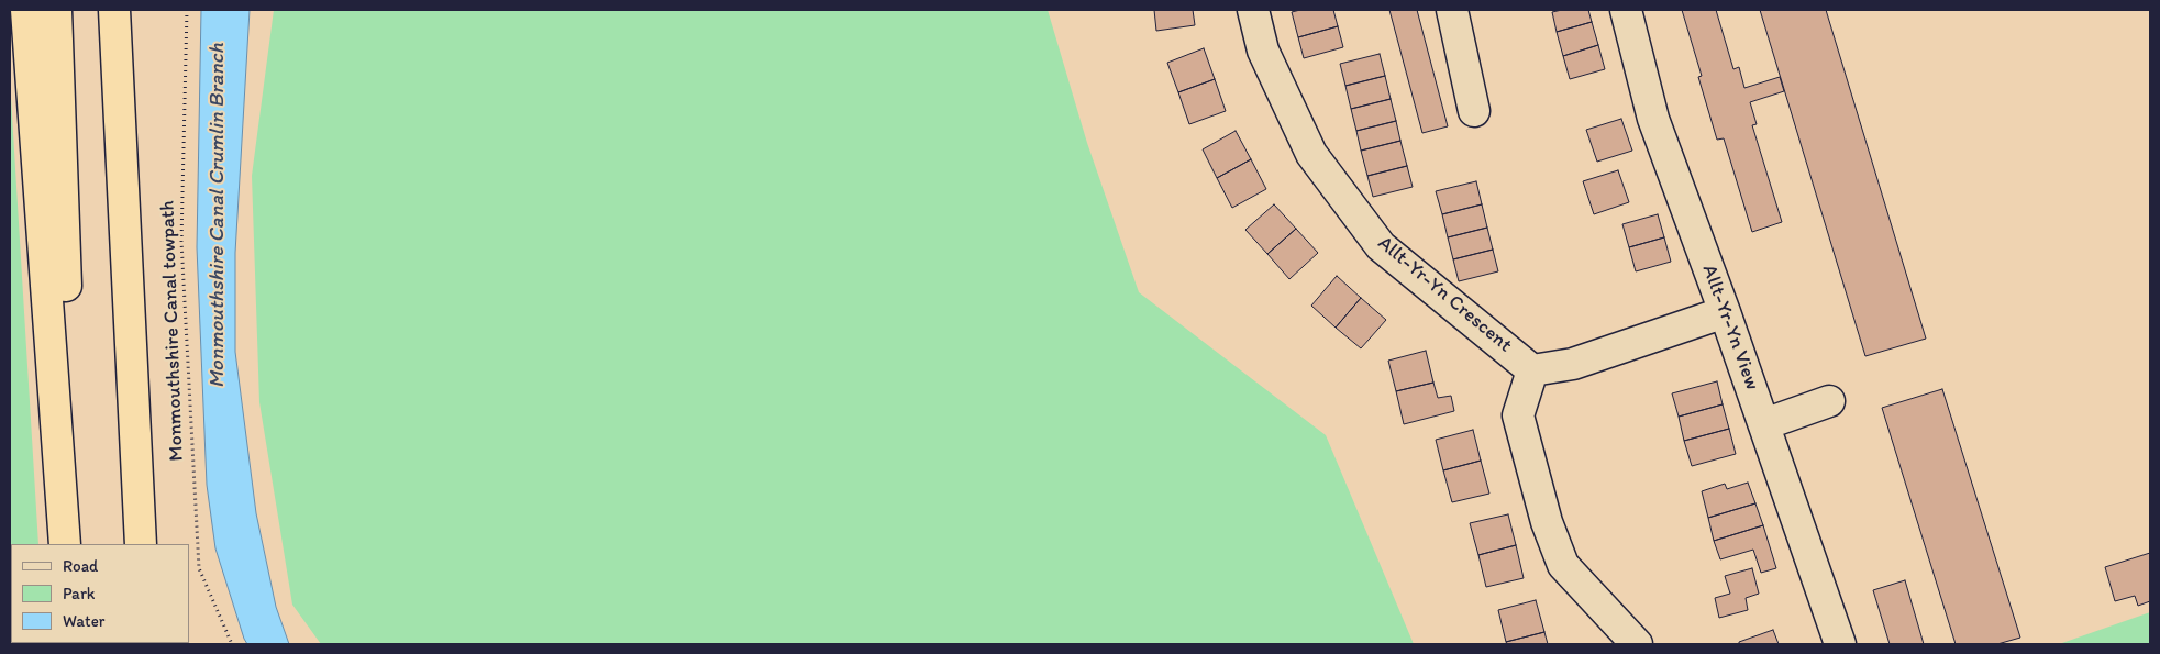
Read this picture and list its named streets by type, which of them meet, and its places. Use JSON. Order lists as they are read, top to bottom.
{
  "streets": {
    "street": ["Allt-Yr-Yn Crescent", "Allt-Yr-Yn View"],
    "path": ["Monmouthshire Canal towpath"]
  },
  "water": ["Monmouthshire Canal Crumlin Branch"],
  "legend": ["Road", "Park", "Water"]
}
